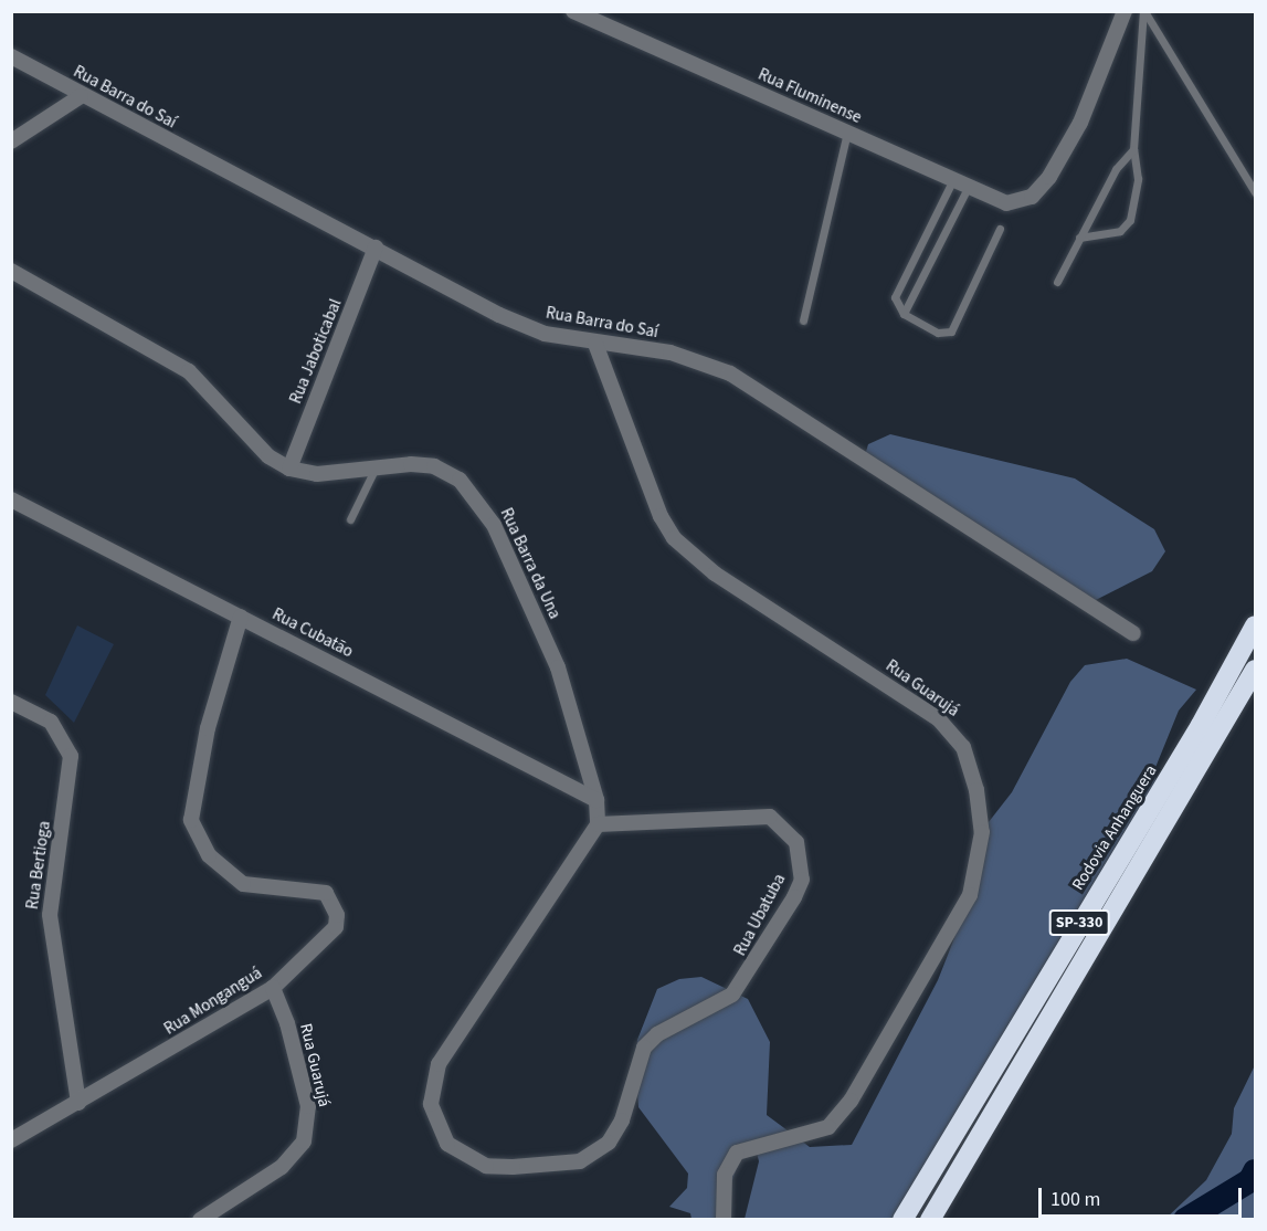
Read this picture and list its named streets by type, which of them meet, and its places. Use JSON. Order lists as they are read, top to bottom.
{
  "streets": {
    "highway": ["Rodovia Anhanguera", "SP-330"],
    "street": [
      "Rua Fluminense",
      "Rua Barra do Saí",
      "Rua Jaboticabal",
      "Rua Barra da Una",
      "Rua Cubatão",
      "Rua Guarujá",
      "Rua Bertioga",
      "Rua Ubatuba",
      "Rua Monganguá"
    ]
  },
  "crossings": [
    ["Rua Barra do Saí", "Rua Jaboticabal"],
    ["Rua Barra do Saí", "Rua Guarujá"],
    ["Rua Jaboticabal", "Rua Barra da Una"],
    ["Rua Barra da Una", "Rua Cubatão"],
    ["Rua Barra da Una", "Rua Ubatuba"],
    ["Rua Cubatão", "Rua Monganguá"],
    ["Rua Guarujá", "Rua Monganguá"],
    ["Rua Bertioga", "Rua Monganguá"]
  ],
  "scale_bar": "100 m"
}
